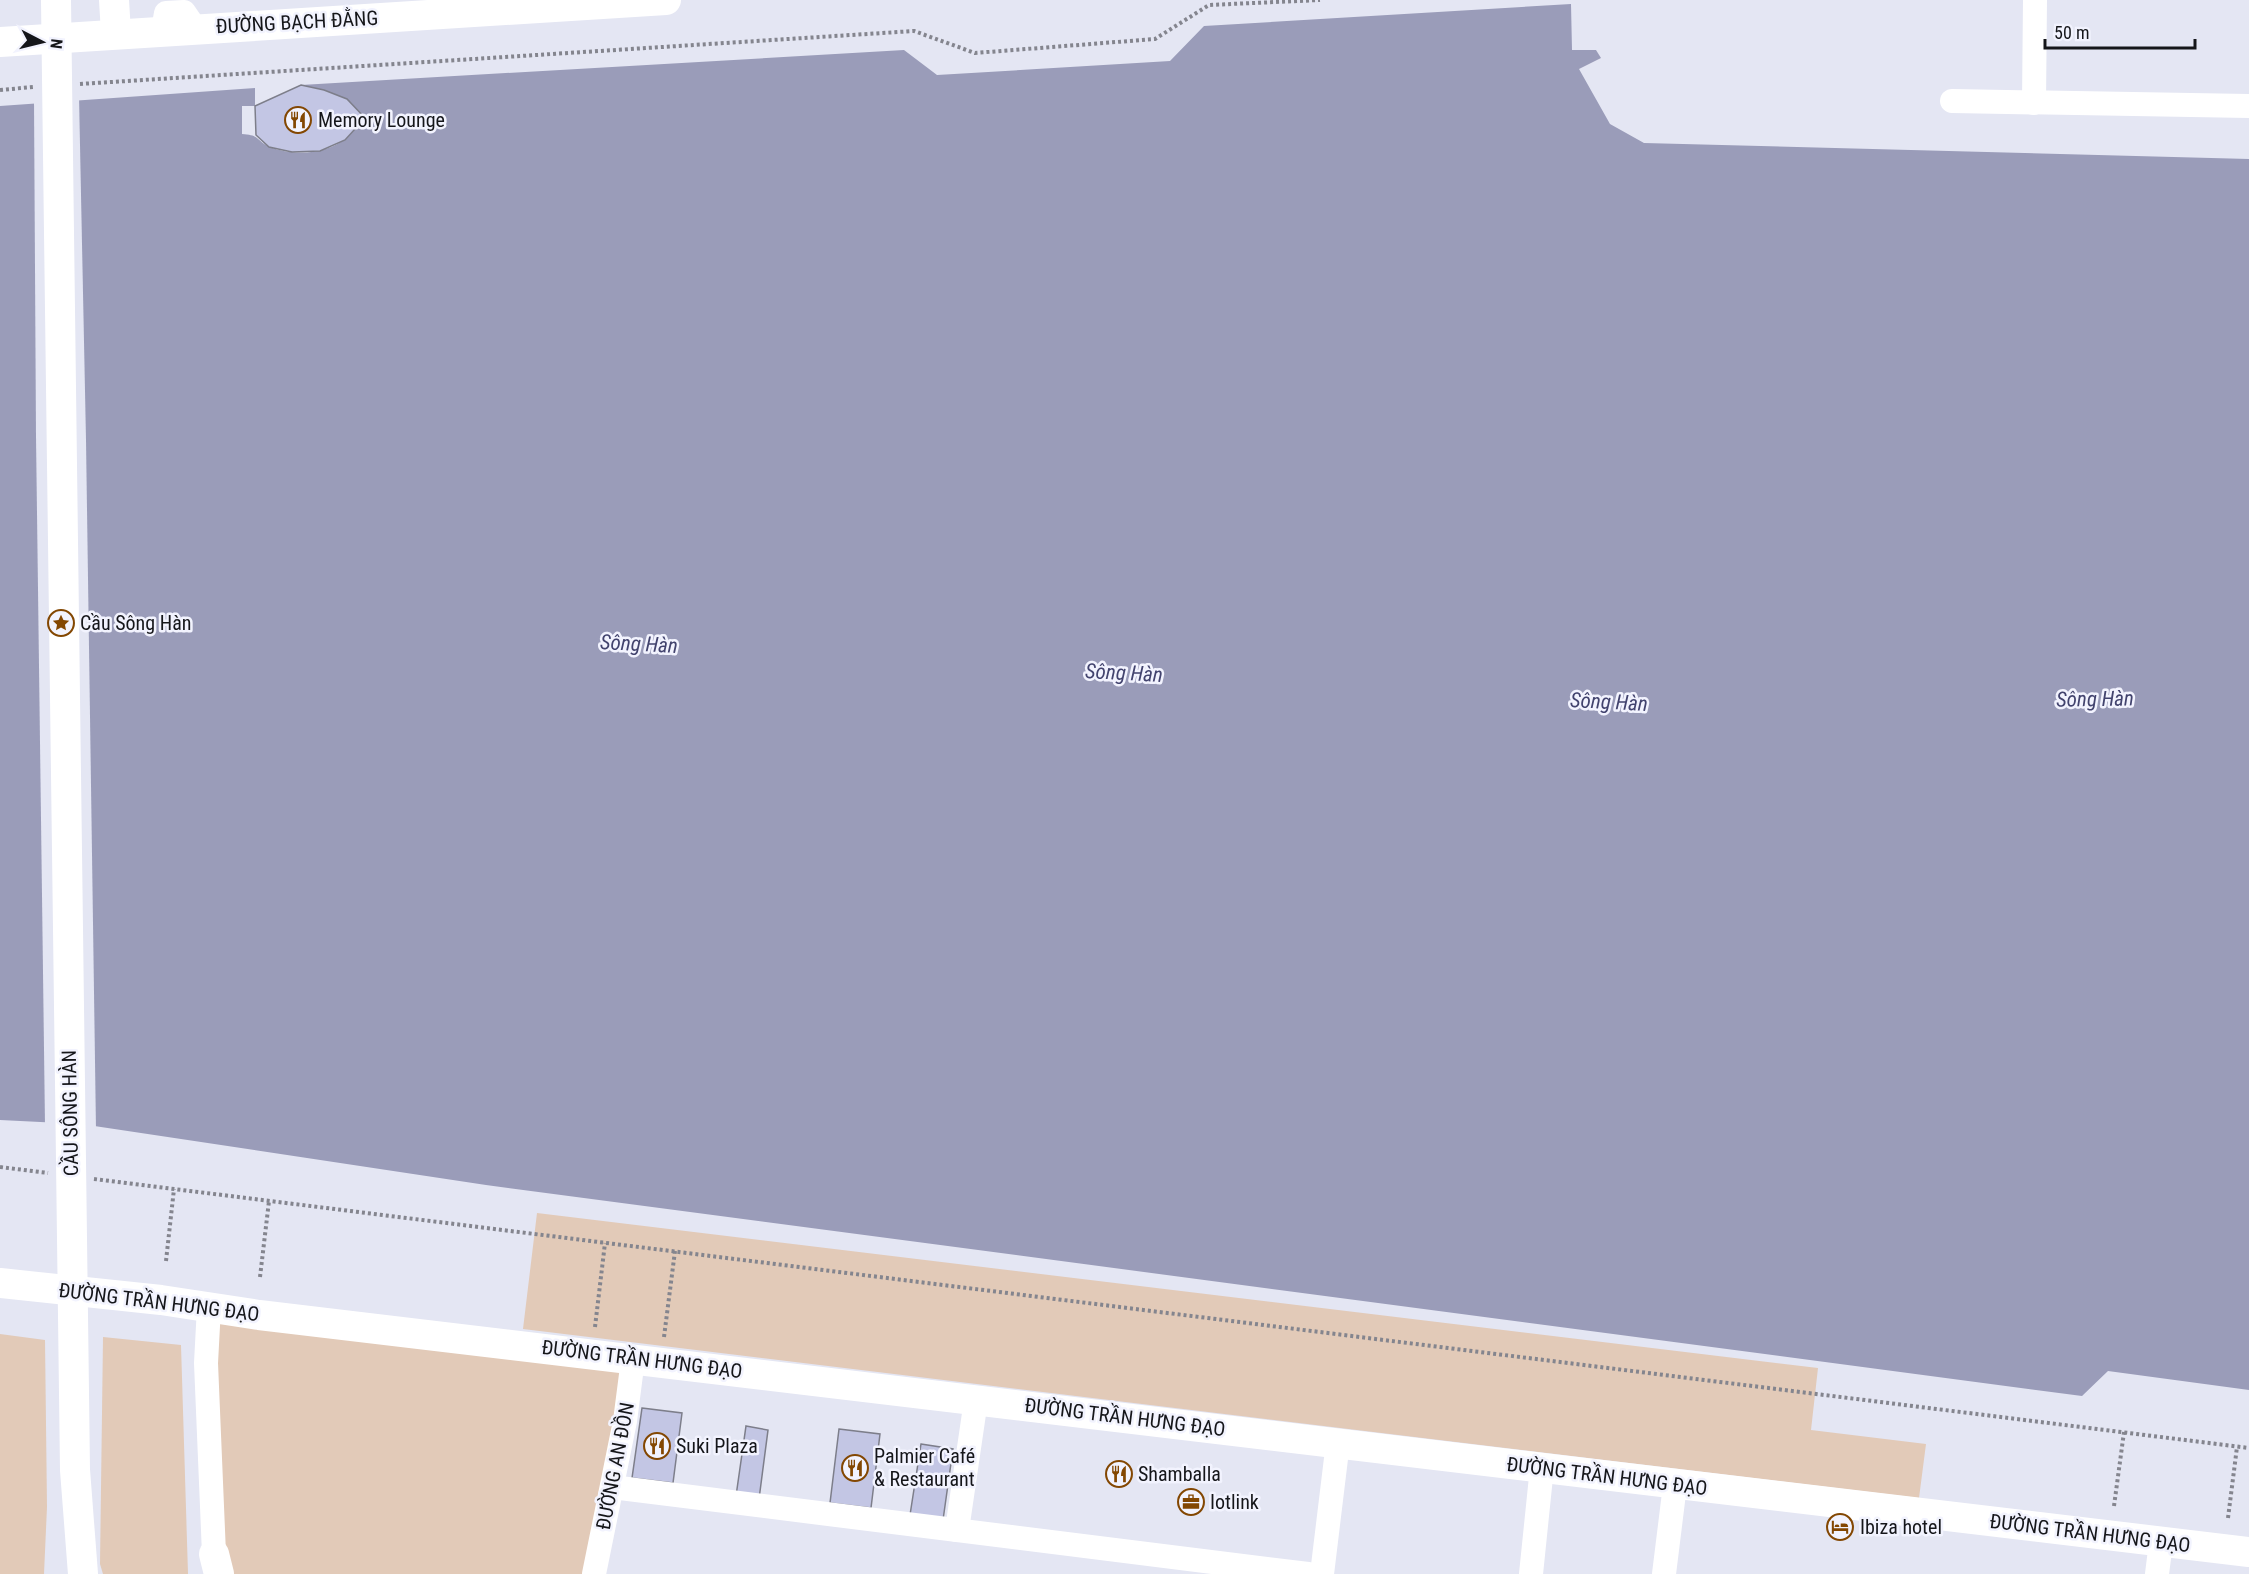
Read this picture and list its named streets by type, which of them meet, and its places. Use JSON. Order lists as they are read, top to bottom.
{
  "streets": {
    "main road": ["ĐƯỜNG BẠCH ĐẰNG", "CẦU SÔNG HÀN", "ĐƯỜNG TRẦN HƯNG ĐẠO"],
    "street": ["ĐƯỜNG AN ĐỒN"]
  },
  "crossings": [
    ["ĐƯỜNG TRẦN HƯNG ĐẠO", "ĐƯỜNG AN ĐỒN"]
  ],
  "water": ["Sông Hàn"],
  "places": {
    "restaurant": [
      "Memory Lounge",
      "Suki Plaza",
      "Palmier Café & Restaurant",
      "Shamballa"
    ],
    "place": ["Cầu Sông Hàn"],
    "office": ["Iotlink"],
    "hotel": ["Ibiza hotel"]
  },
  "scale_bar": "50 m",
  "north": "right"
}
